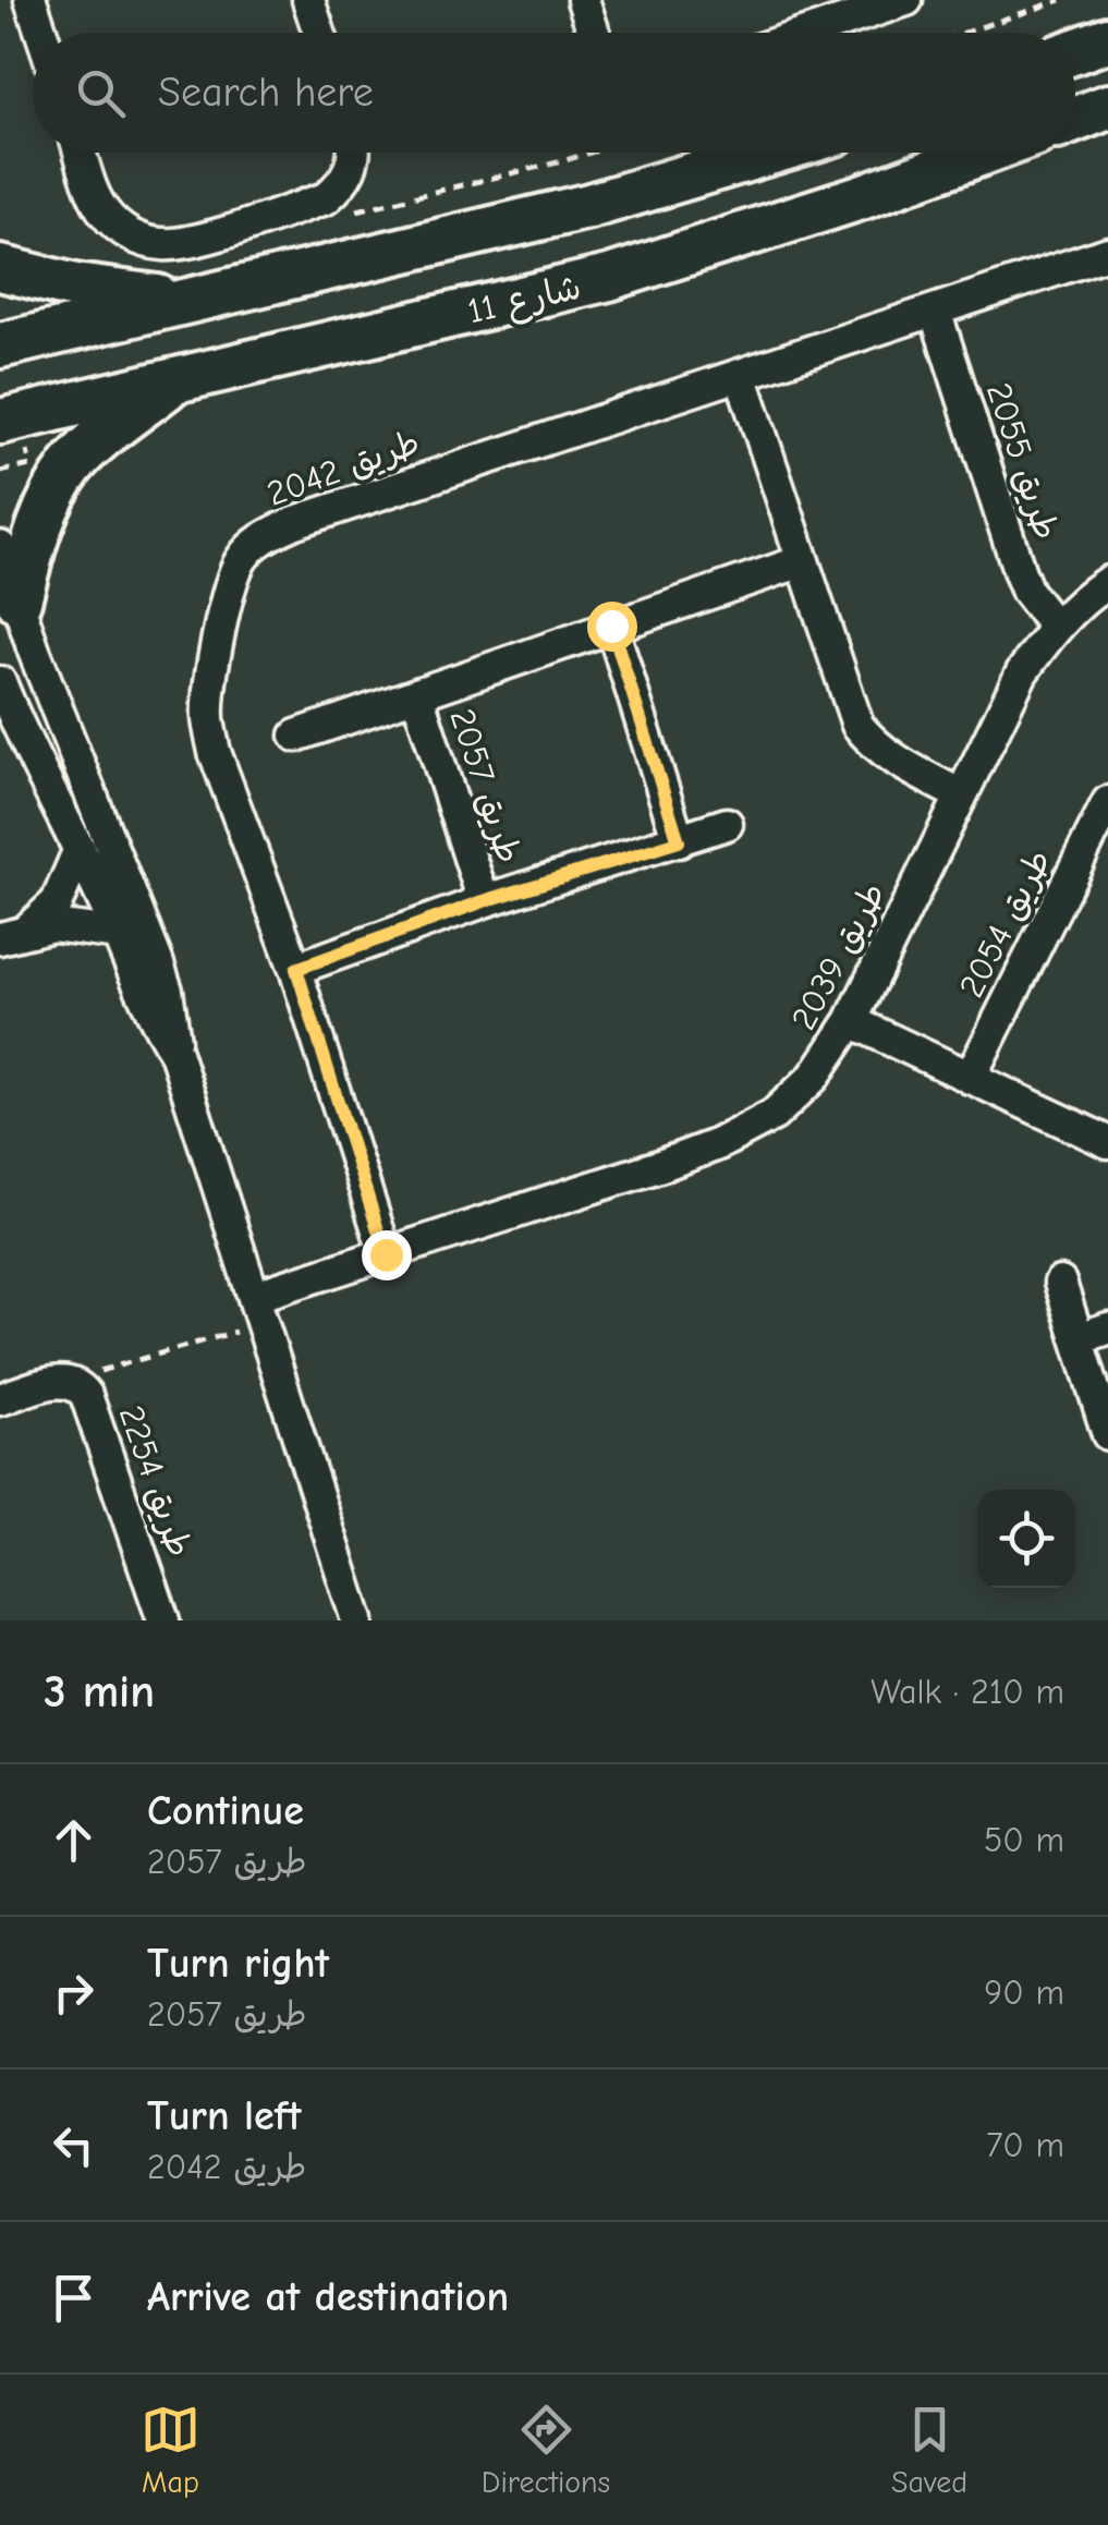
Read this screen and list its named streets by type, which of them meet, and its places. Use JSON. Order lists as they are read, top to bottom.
{
  "streets": {
    "street": [
      "شارع 11",
      "طريق 2055",
      "طريق 2042",
      "طريق 2057",
      "طريق 2054",
      "طريق 2039",
      "طريق 2254"
    ]
  },
  "crossings": [
    ["طريق 2055", "طريق 2042"],
    ["طريق 2055", "طريق 2039"],
    ["طريق 2042", "طريق 2057"],
    ["طريق 2042", "طريق 2039"]
  ],
  "page": {
    "search": "Search here",
    "heading": ["3 min", "Walk · 210 m"],
    "list": [
      ["Continue", "طريق 2057", "50 m"],
      ["Turn right", "طريق 2057", "90 m"],
      ["Turn left", "طريق 2042", "70 m"],
      "Arrive at destination"
    ],
    "nav": ["Map", "Directions", "Saved"]
  }
}
